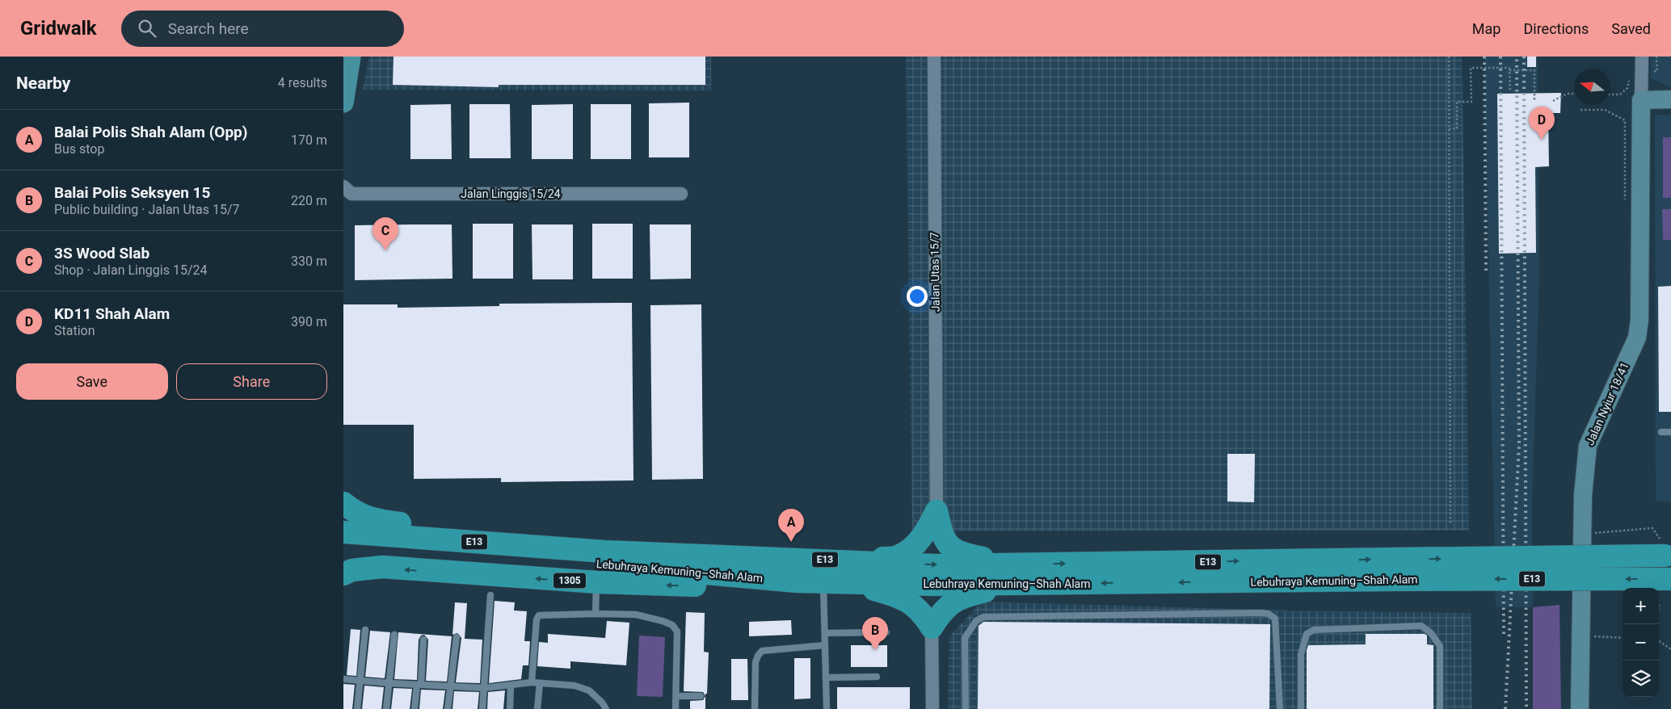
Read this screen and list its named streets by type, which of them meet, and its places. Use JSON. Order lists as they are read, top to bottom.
{
  "streets": {
    "highway": ["E13", "Lebuhraya Kemuning–Shah Alam", "1305"],
    "street": ["Jalan Linggis 15/24", "Jalan Utas 15/7", "Jalan Nyiur 18/41"]
  },
  "crossings": [
    ["Lebuhraya Kemuning–Shah Alam", "1305"]
  ],
  "north": "left",
  "page": {
    "header": "Gridwalk",
    "search": "Search here",
    "nav": ["Map", "Directions", "Saved"],
    "heading": ["Nearby", "4 results"],
    "pins": [
      "D",
      "C",
      "A",
      "B"
    ],
    "list": [
      {
        "mark": "A",
        "name": "Balai Polis Shah Alam (Opp)",
        "note": "Bus stop",
        "value": "170 m"
      },
      {
        "mark": "B",
        "name": "Balai Polis Seksyen 15",
        "note": "Public building · Jalan Utas 15/7",
        "value": "220 m"
      },
      {
        "mark": "C",
        "name": "3S Wood Slab",
        "note": "Shop · Jalan Linggis 15/24",
        "value": "330 m"
      },
      {
        "mark": "D",
        "name": "KD11 Shah Alam",
        "note": "Station",
        "value": "390 m"
      }
    ],
    "buttons": ["Save", "Share"],
    "map_buttons": ["+", "−"]
  }
}
